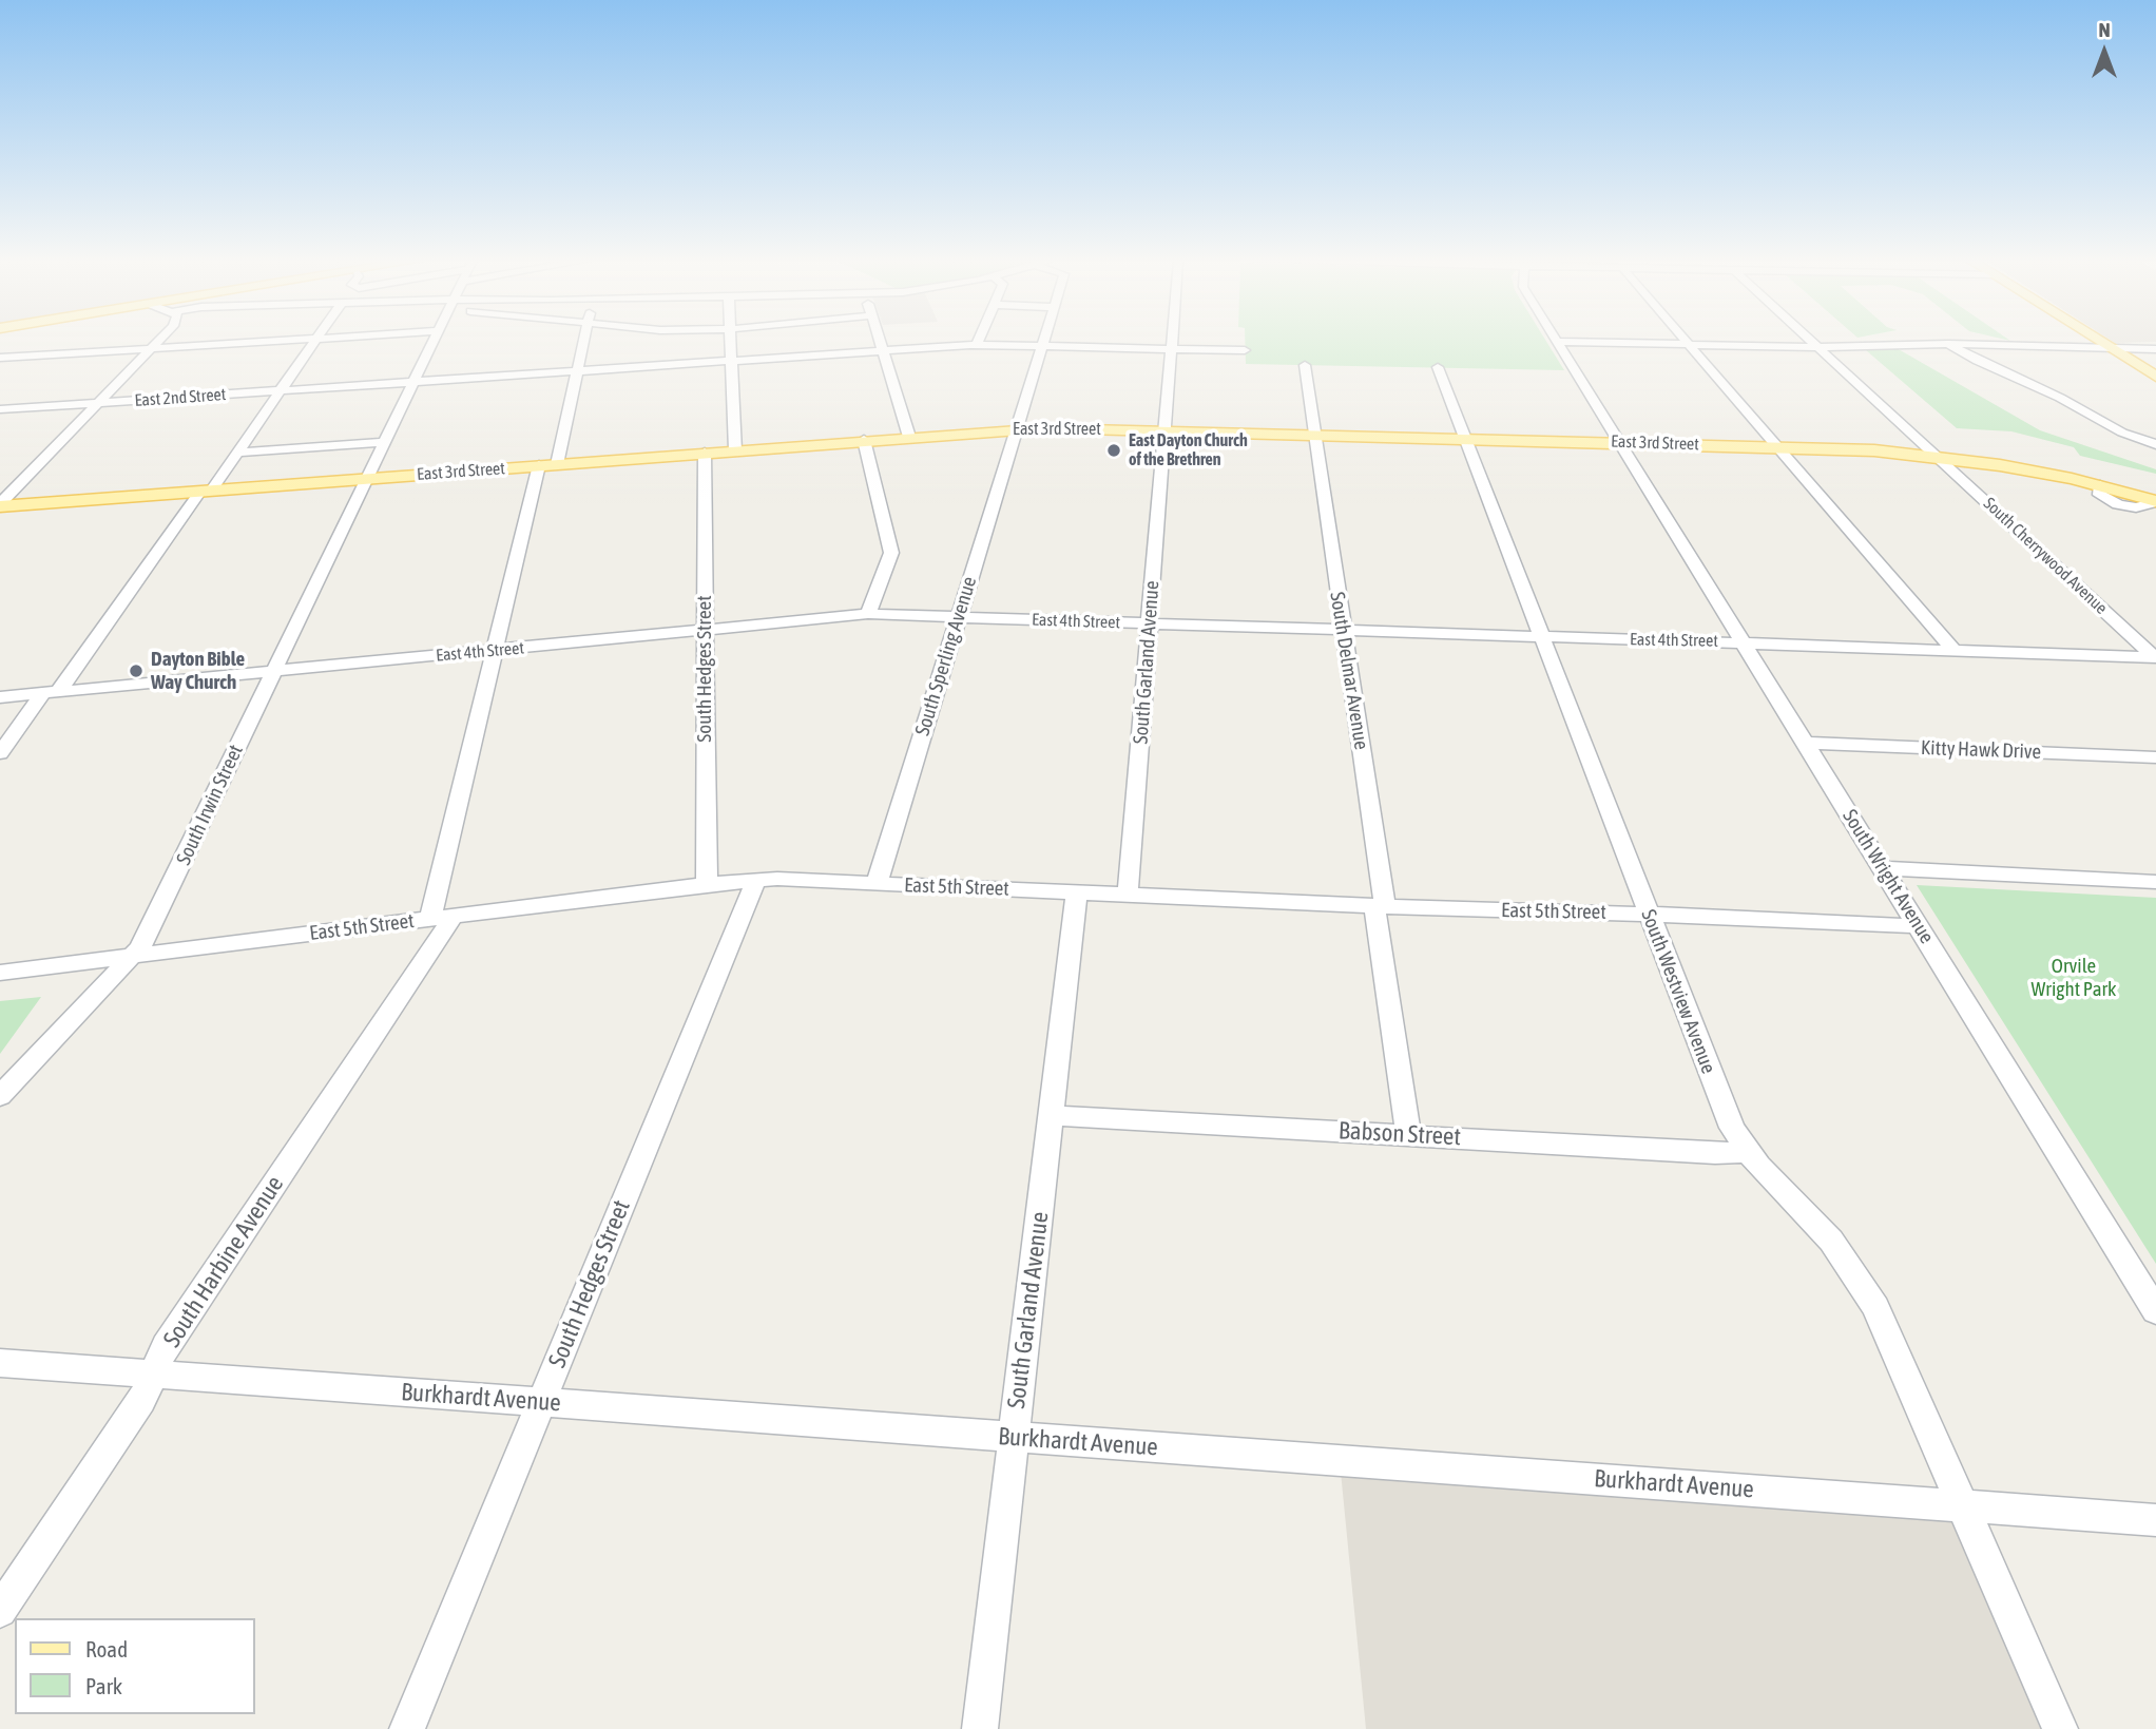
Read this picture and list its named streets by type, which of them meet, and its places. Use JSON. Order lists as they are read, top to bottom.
{
  "streets": {
    "main road": ["East 3rd Street"],
    "street": [
      "East 2nd Street",
      "South Cherrywood Avenue",
      "East 4th Street",
      "South Sperling Avenue",
      "South Garland Avenue",
      "South Hedges Street",
      "South Delmar Avenue",
      "Kitty Hawk Drive",
      "South Irwin Street",
      "South Wright Avenue",
      "East 5th Street",
      "South Westview Avenue",
      "Babson Street",
      "South Harbine Avenue",
      "Burkhardt Avenue"
    ]
  },
  "crossings": [
    ["East 2nd Street", "South Garland Avenue"],
    ["East 2nd Street", "South Irwin Street"],
    ["East 3rd Street", "South Cherrywood Avenue"],
    ["East 3rd Street", "South Sperling Avenue"],
    ["East 3rd Street", "South Garland Avenue"],
    ["East 3rd Street", "South Hedges Street"],
    ["East 3rd Street", "South Delmar Avenue"],
    ["East 3rd Street", "South Irwin Street"],
    ["East 3rd Street", "South Wright Avenue"],
    ["East 3rd Street", "South Westview Avenue"],
    ["East 3rd Street", "South Harbine Avenue"],
    ["South Cherrywood Avenue", "East 4th Street"],
    ["East 4th Street", "South Sperling Avenue"],
    ["East 4th Street", "South Garland Avenue"],
    ["East 4th Street", "South Hedges Street"],
    ["East 4th Street", "South Delmar Avenue"],
    ["East 4th Street", "South Irwin Street"],
    ["East 4th Street", "South Wright Avenue"],
    ["East 4th Street", "South Westview Avenue"],
    ["East 4th Street", "South Harbine Avenue"],
    ["South Sperling Avenue", "East 5th Street"],
    ["South Garland Avenue", "East 5th Street"],
    ["South Garland Avenue", "Babson Street"],
    ["South Garland Avenue", "Burkhardt Avenue"],
    ["South Hedges Street", "East 5th Street"],
    ["South Hedges Street", "Burkhardt Avenue"],
    ["South Delmar Avenue", "East 5th Street"],
    ["South Delmar Avenue", "Babson Street"],
    ["Kitty Hawk Drive", "South Wright Avenue"],
    ["South Irwin Street", "East 5th Street"],
    ["South Wright Avenue", "East 5th Street"],
    ["East 5th Street", "South Westview Avenue"],
    ["East 5th Street", "South Harbine Avenue"],
    ["South Westview Avenue", "Babson Street"],
    ["South Westview Avenue", "Burkhardt Avenue"],
    ["South Harbine Avenue", "Burkhardt Avenue"]
  ],
  "parks": ["Orvile Wright Park"],
  "places": ["East Dayton Church of the Brethren", "Dayton Bible Way Church"],
  "legend": ["Road", "Park"],
  "north": "top"
}
